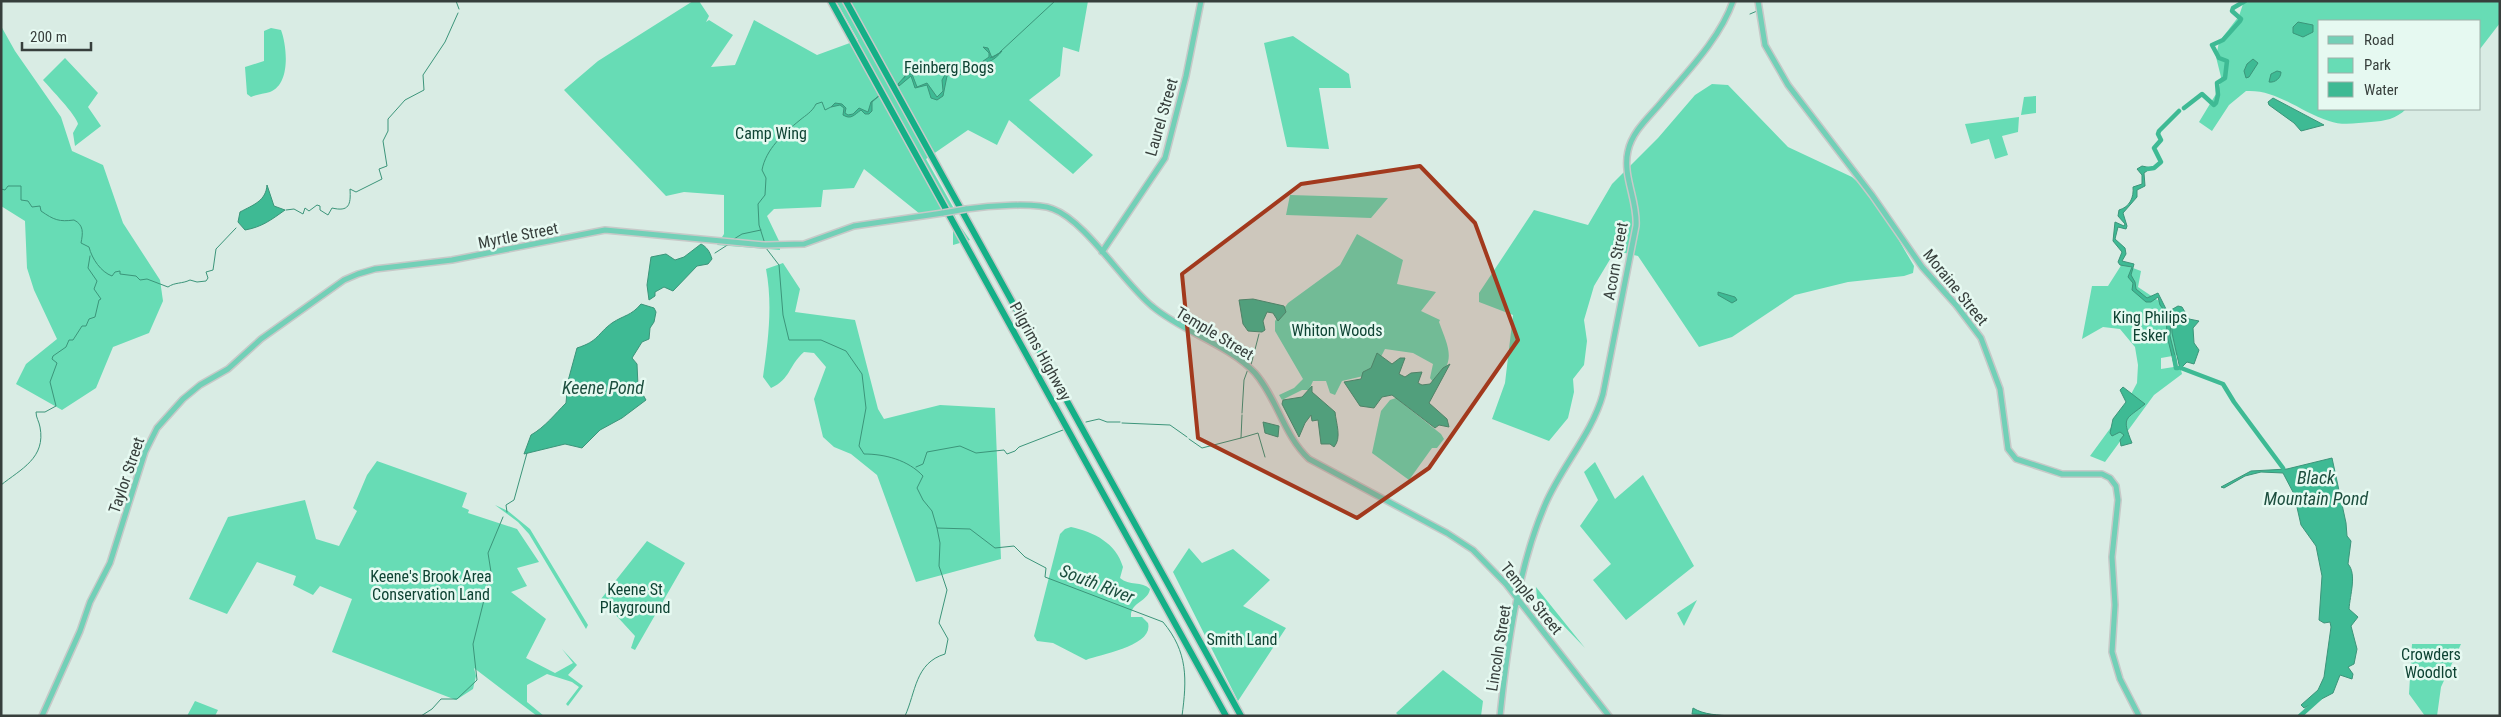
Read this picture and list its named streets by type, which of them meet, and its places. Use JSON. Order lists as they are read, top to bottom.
{
  "streets": {
    "highway": ["Pilgrims Highway"],
    "main road": [
      "Laurel Street",
      "Myrtle Street",
      "Acorn Street",
      "Moraine Street",
      "Temple Street",
      "Taylor Street",
      "Lincoln Street"
    ]
  },
  "crossings": [
    ["Laurel Street", "Temple Street"],
    ["Myrtle Street", "Temple Street"],
    ["Myrtle Street", "Taylor Street"],
    ["Acorn Street", "Lincoln Street"],
    ["Temple Street", "Lincoln Street"]
  ],
  "water": ["Keene Pond", "Black Mountain Pond", "South River"],
  "parks": [
    "Feinberg Bogs",
    "Camp Wing",
    "King Philips Esker",
    "Whiton Woods",
    "Keene's Brook Area Conservation Land",
    "Keene St Playground",
    "Smith Land",
    "Crowders Woodlot"
  ],
  "legend": ["Road", "Park", "Water"],
  "scale_bar": "200 m"
}
